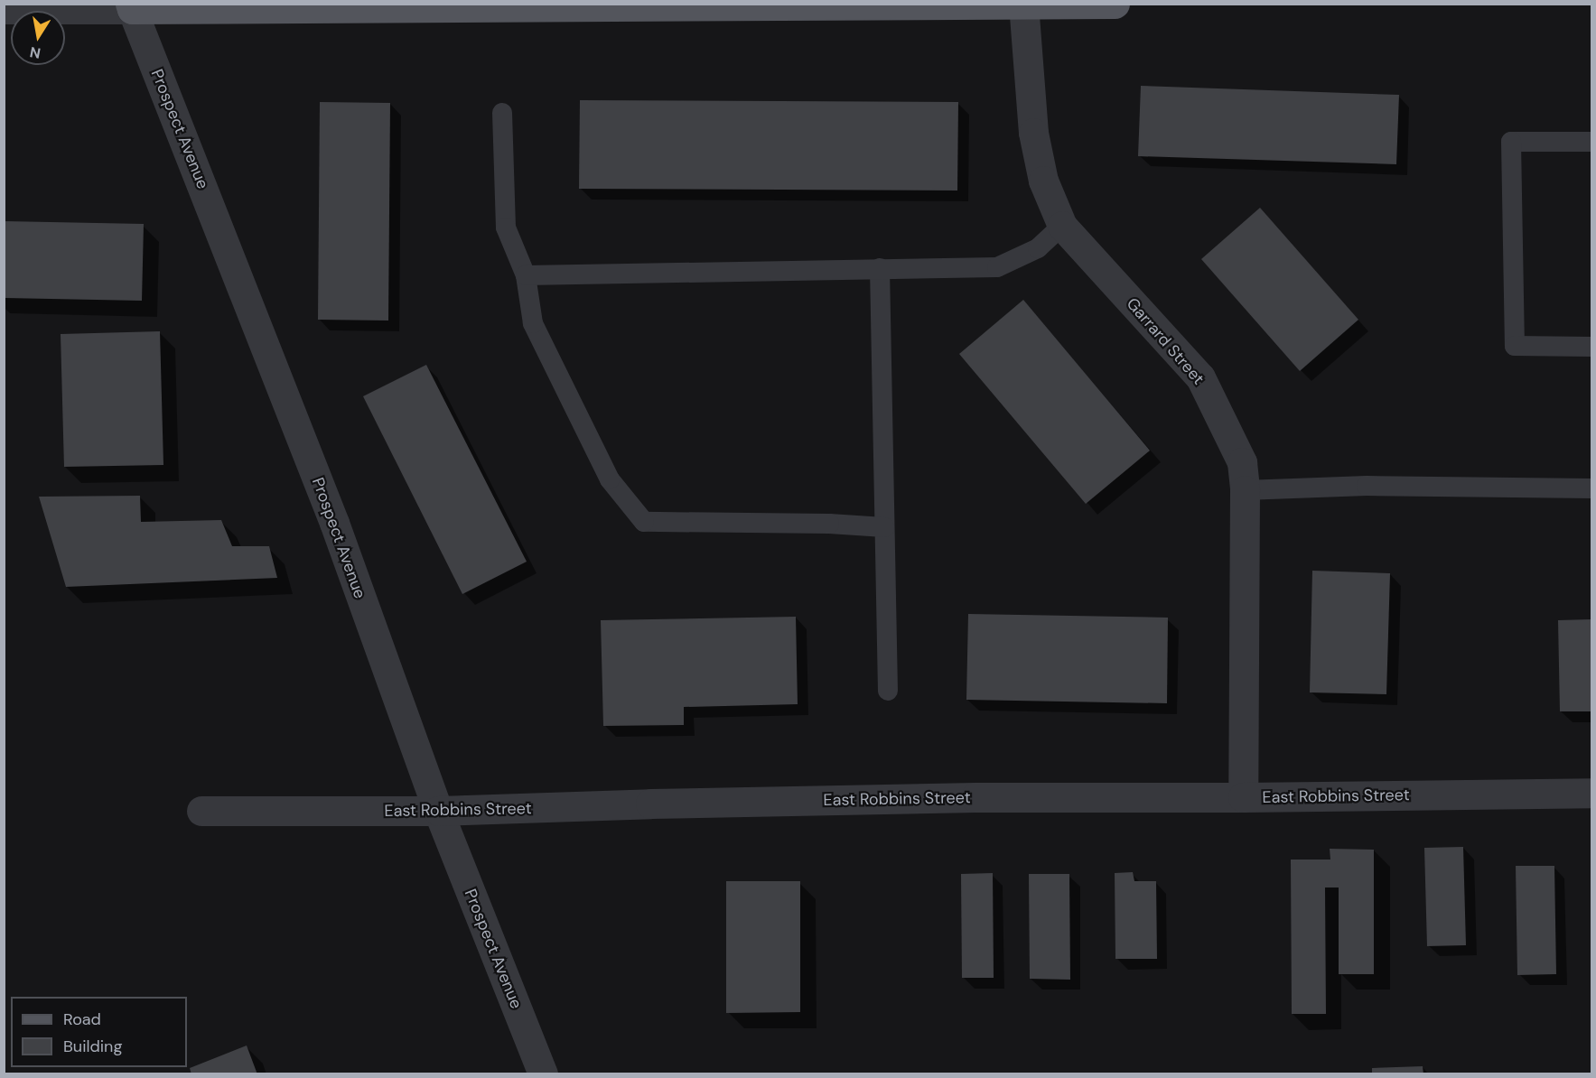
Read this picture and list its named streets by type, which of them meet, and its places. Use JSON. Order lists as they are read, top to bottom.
{
  "streets": {
    "street": ["Prospect Avenue", "Garrard Street", "East Robbins Street"]
  },
  "crossings": [
    ["Prospect Avenue", "East Robbins Street"],
    ["Garrard Street", "East Robbins Street"]
  ],
  "legend": ["Road", "Building"],
  "north": "bottom"
}
